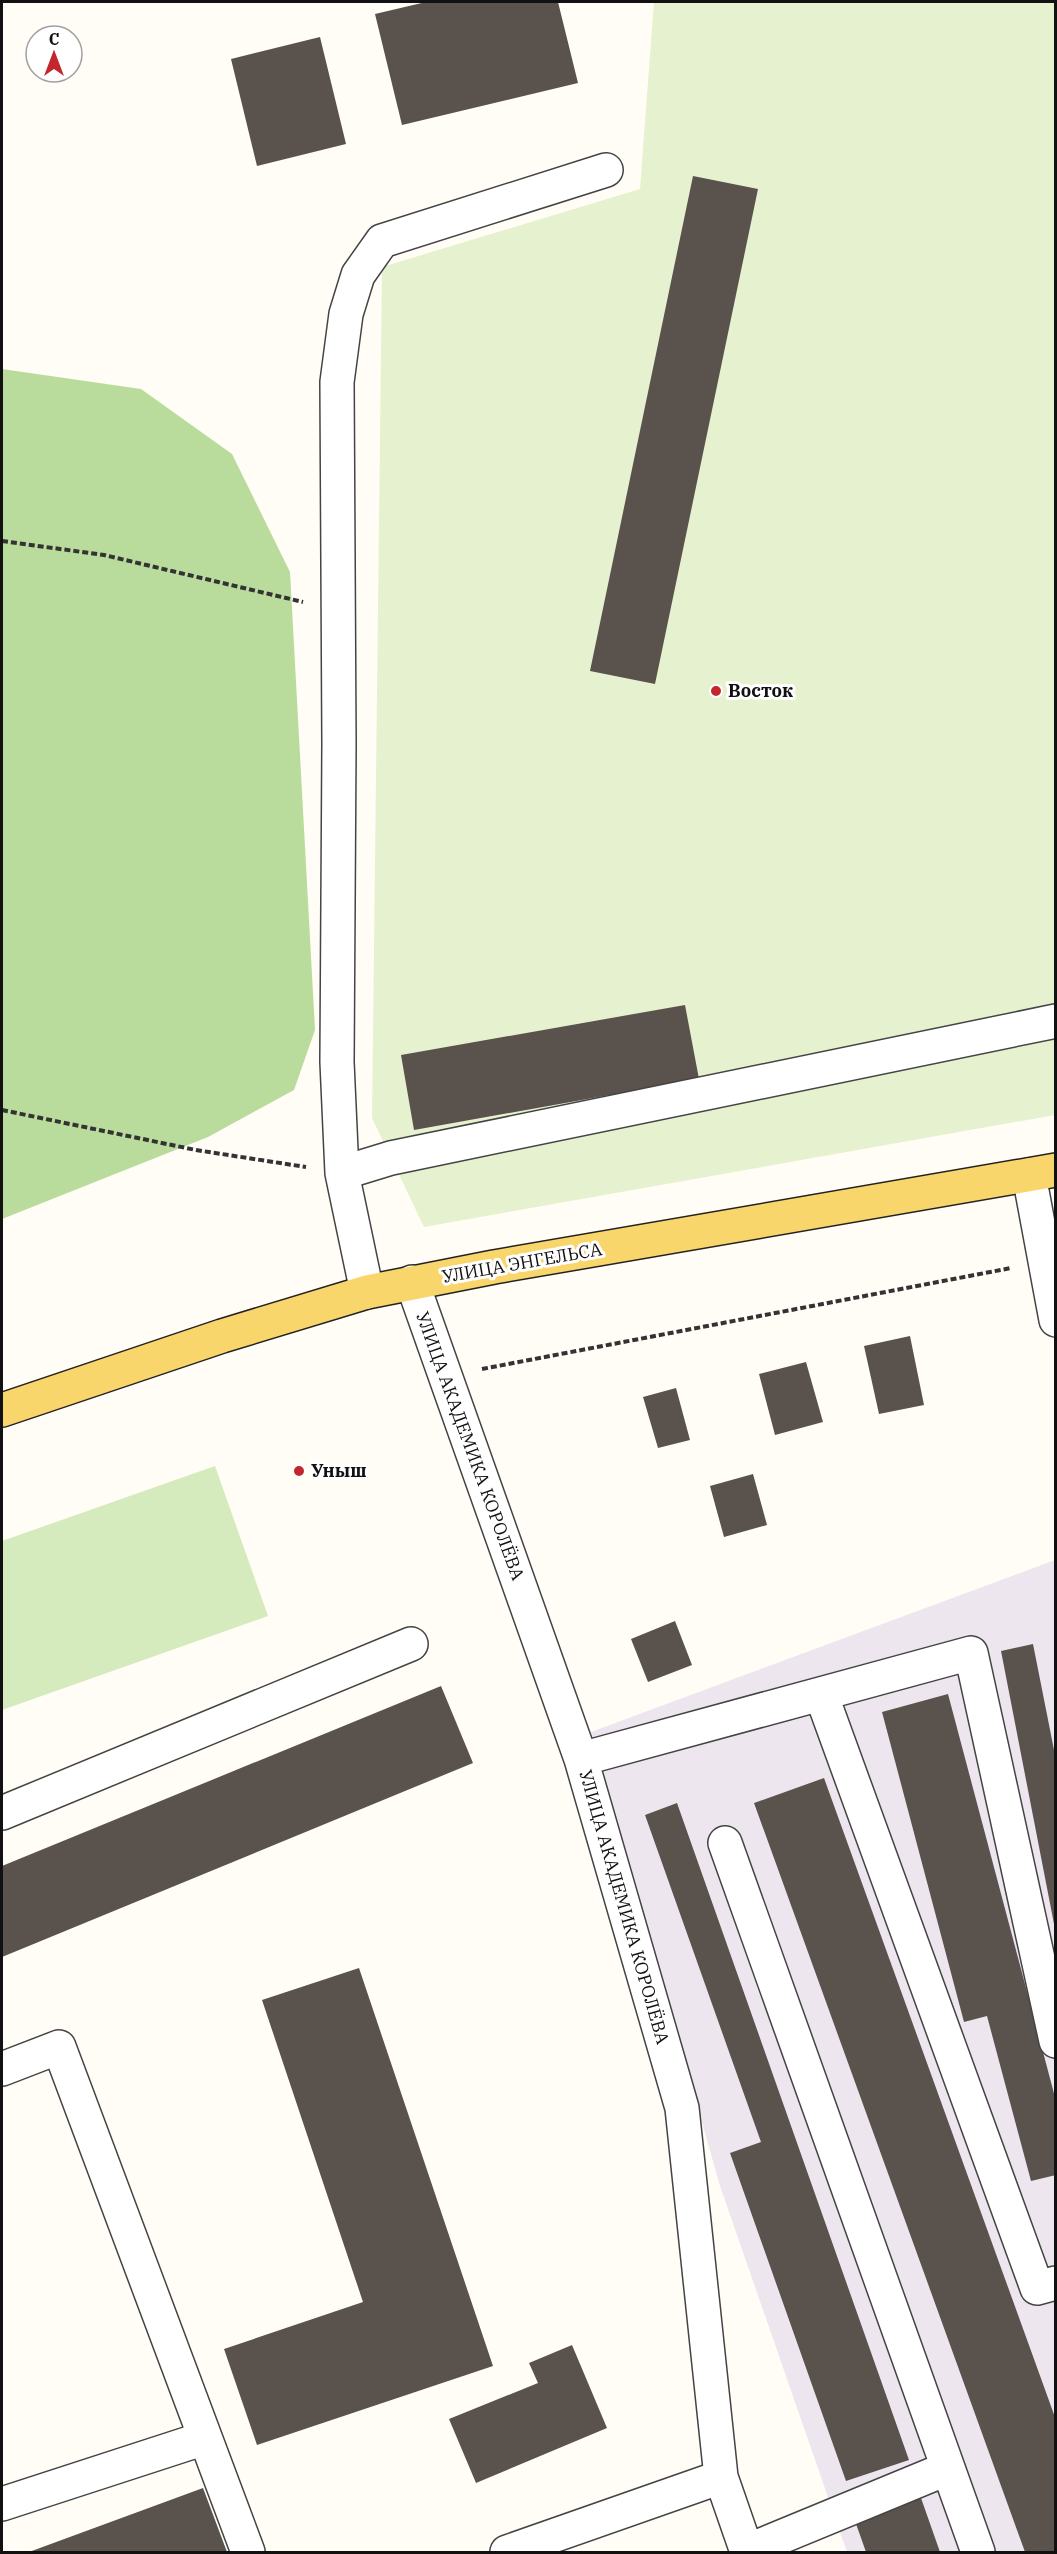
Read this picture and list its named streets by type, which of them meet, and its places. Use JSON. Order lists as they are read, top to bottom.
{
  "streets": {
    "main road": ["УЛИЦА ЭНГЕЛЬСА"],
    "street": ["УЛИЦА АКАДЕМИКА КОРОЛЁВА"]
  },
  "crossings": [
    ["УЛИЦА ЭНГЕЛЬСА", "УЛИЦА АКАДЕМИКА КОРОЛЁВА"]
  ],
  "places": ["Восток", "Уныш"],
  "north": "top"
}
